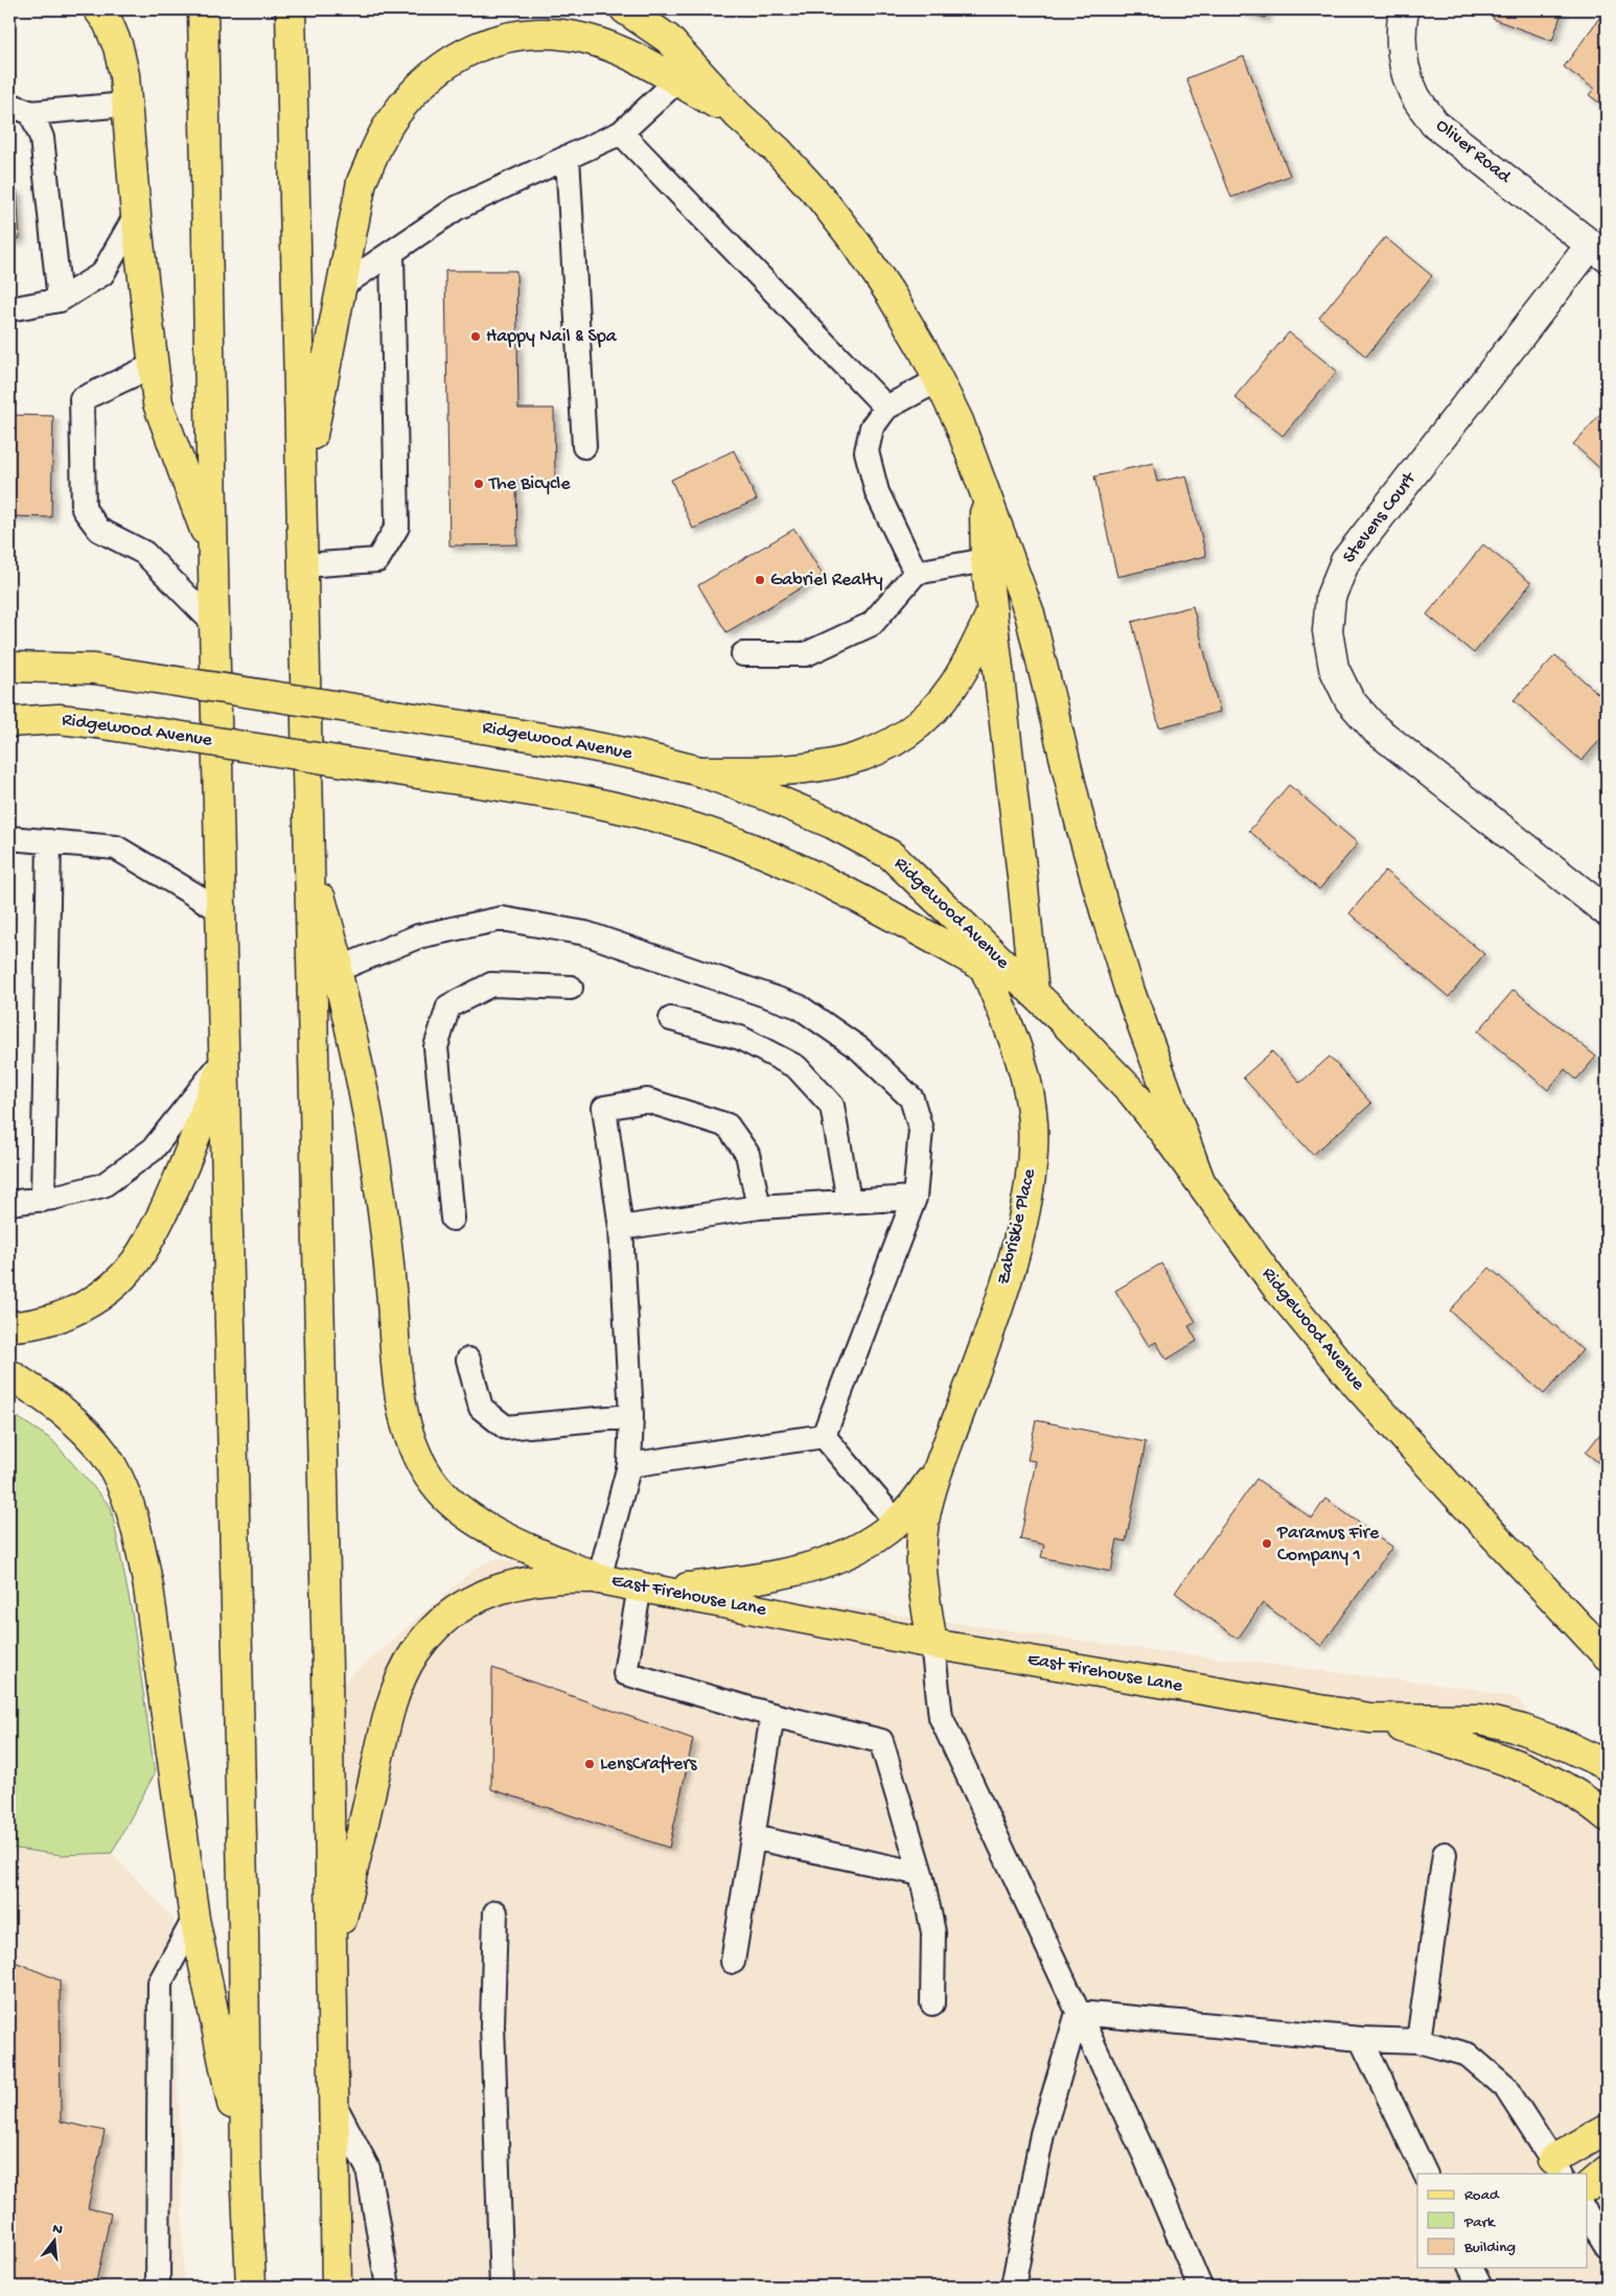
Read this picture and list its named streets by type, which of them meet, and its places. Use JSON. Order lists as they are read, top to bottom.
{
  "streets": {
    "main road": ["Ridgewood Avenue", "Zabriskie Place", "East Firehouse Lane"],
    "street": ["Oliver Road", "Stevens Court"]
  },
  "crossings": [
    ["Oliver Road", "Stevens Court"],
    ["Ridgewood Avenue", "Zabriskie Place"]
  ],
  "places": [
    "Happy Nail & Spa",
    "The Bicycle",
    "Gabriel Realty",
    "Paramus Fire Company 1",
    "LensCrafters"
  ],
  "legend": ["Road", "Park", "Building"],
  "north": "top"
}
